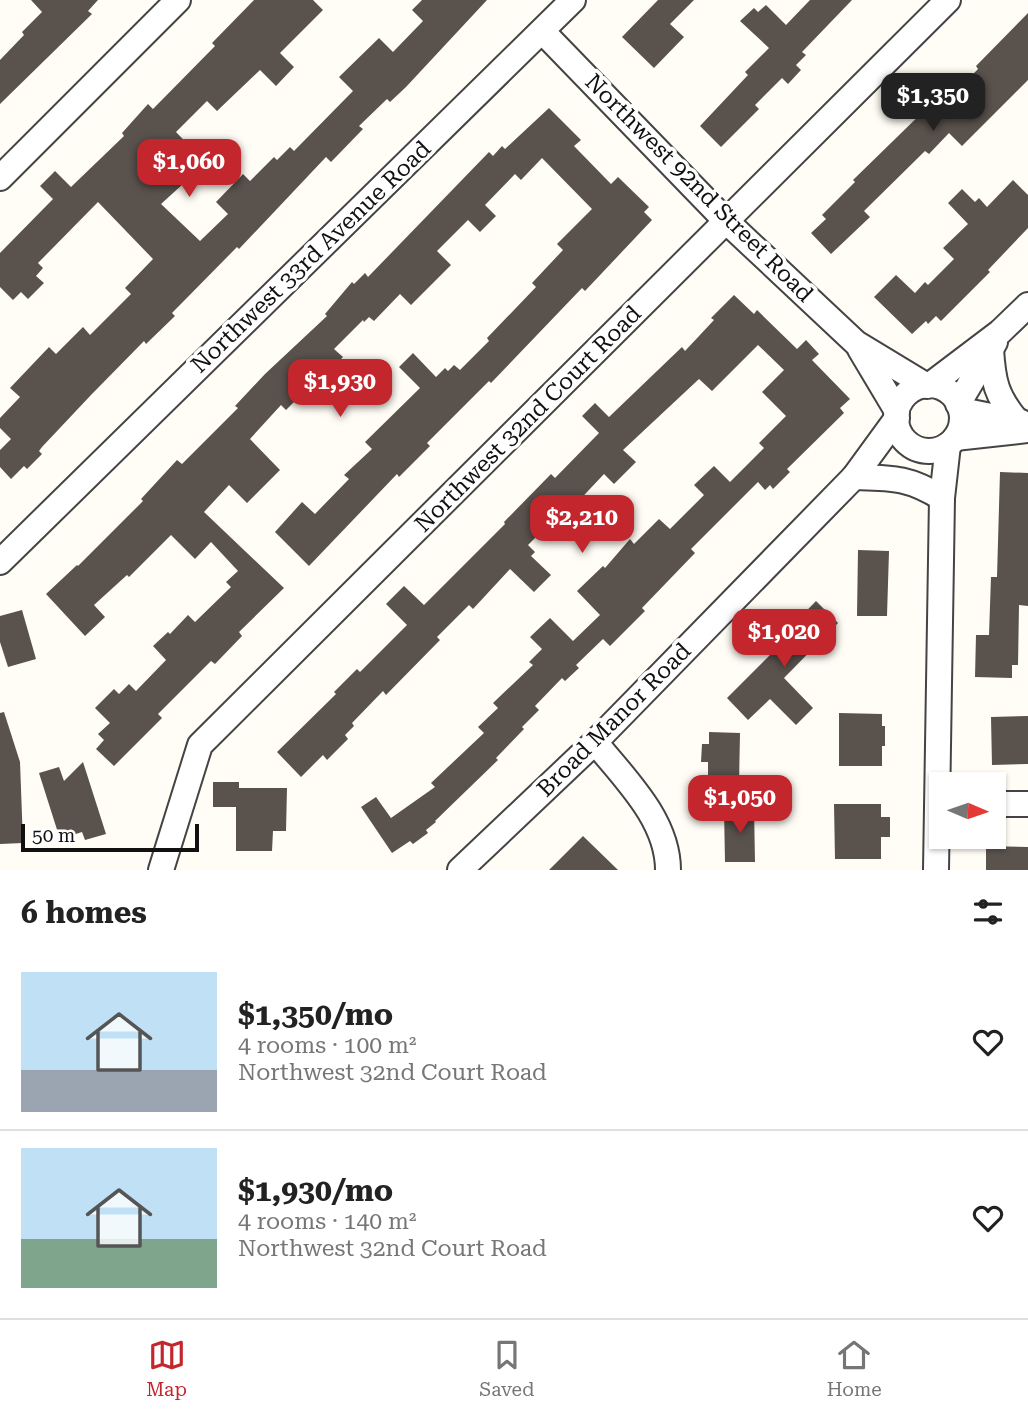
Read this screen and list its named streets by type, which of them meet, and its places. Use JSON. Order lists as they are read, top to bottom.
{
  "streets": {
    "street": [
      "Northwest 92nd Street Road",
      "Northwest 33rd Avenue Road",
      "Northwest 32nd Court Road",
      "Broad Manor Road"
    ]
  },
  "crossings": [
    ["Northwest 92nd Street Road", "Northwest 33rd Avenue Road"],
    ["Northwest 92nd Street Road", "Northwest 32nd Court Road"],
    ["Northwest 92nd Street Road", "Broad Manor Road"]
  ],
  "scale_bar": "50 m",
  "north": "right",
  "page": {
    "price": [
      "$1,350",
      "$1,060",
      "$1,930",
      "$2,210",
      "$1,020",
      "$1,050"
    ],
    "scale": "50 m",
    "heading": "6 homes",
    "list": [
      {
        "name": "$1,350/mo",
        "note": "4 rooms · 100 m² · Northwest 32nd Court Road"
      },
      {
        "name": "$1,930/mo",
        "note": "4 rooms · 140 m² · Northwest 32nd Court Road"
      }
    ],
    "tabs": ["Map", "Saved", "Home"]
  }
}
